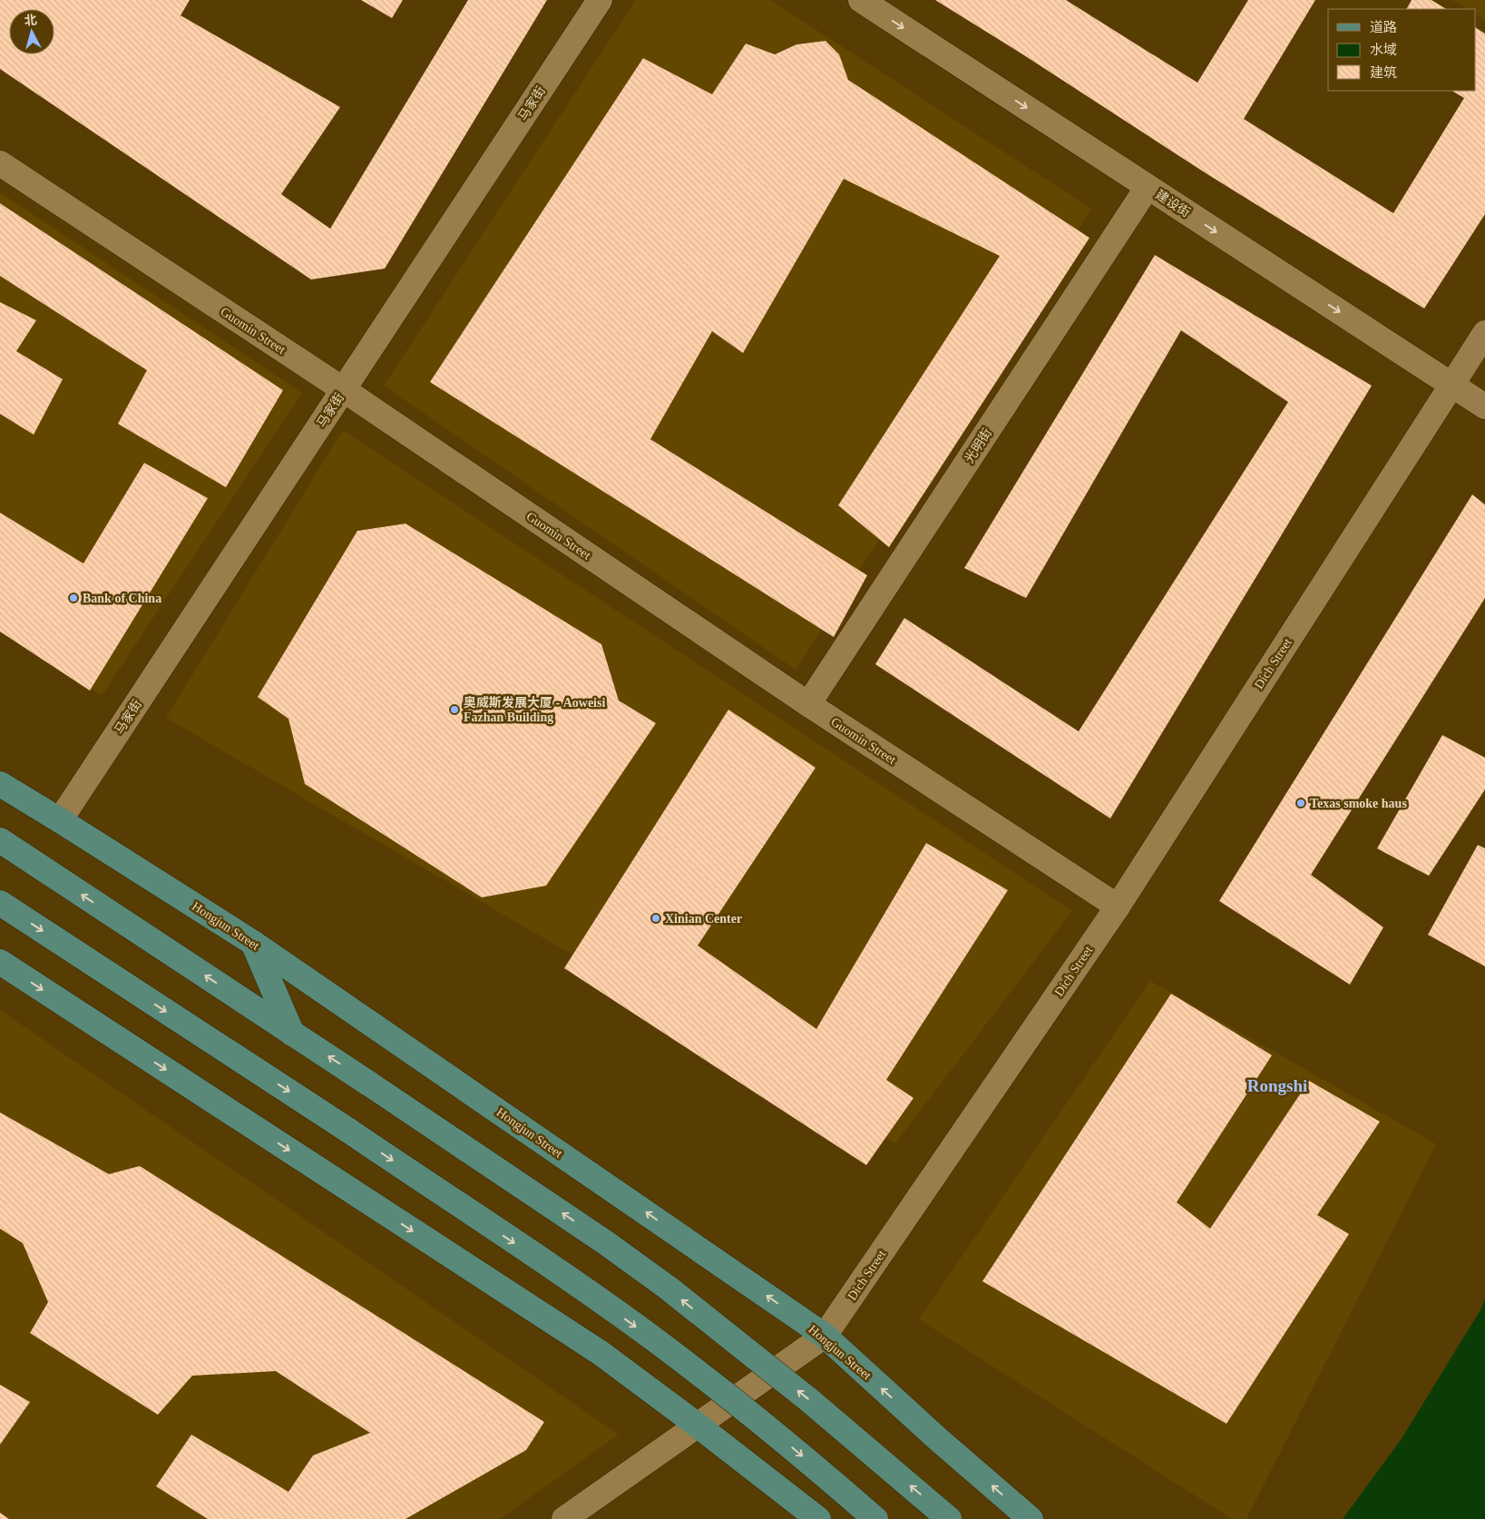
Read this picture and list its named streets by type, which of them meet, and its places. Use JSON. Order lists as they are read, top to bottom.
{
  "streets": {
    "main road": ["Hongjun Street"],
    "street": [
      "马家街",
      "建设街",
      "Guomin Street",
      "光明街",
      "Dich Street"
    ]
  },
  "crossings": [
    ["马家街", "Guomin Street"],
    ["马家街", "Hongjun Street"],
    ["建设街", "光明街"],
    ["建设街", "Dich Street"],
    ["Guomin Street", "光明街"],
    ["Guomin Street", "Dich Street"],
    ["Dich Street", "Hongjun Street"]
  ],
  "one_way": ["建设街"],
  "districts": ["Rongshi"],
  "places": [
    "Bank of China",
    "奥威斯发展大厦 - Aoweisi Fazhan Building",
    "Texas smoke haus",
    "Xinian Center"
  ],
  "legend": ["道路", "水域", "建筑"],
  "north": "top"
}
